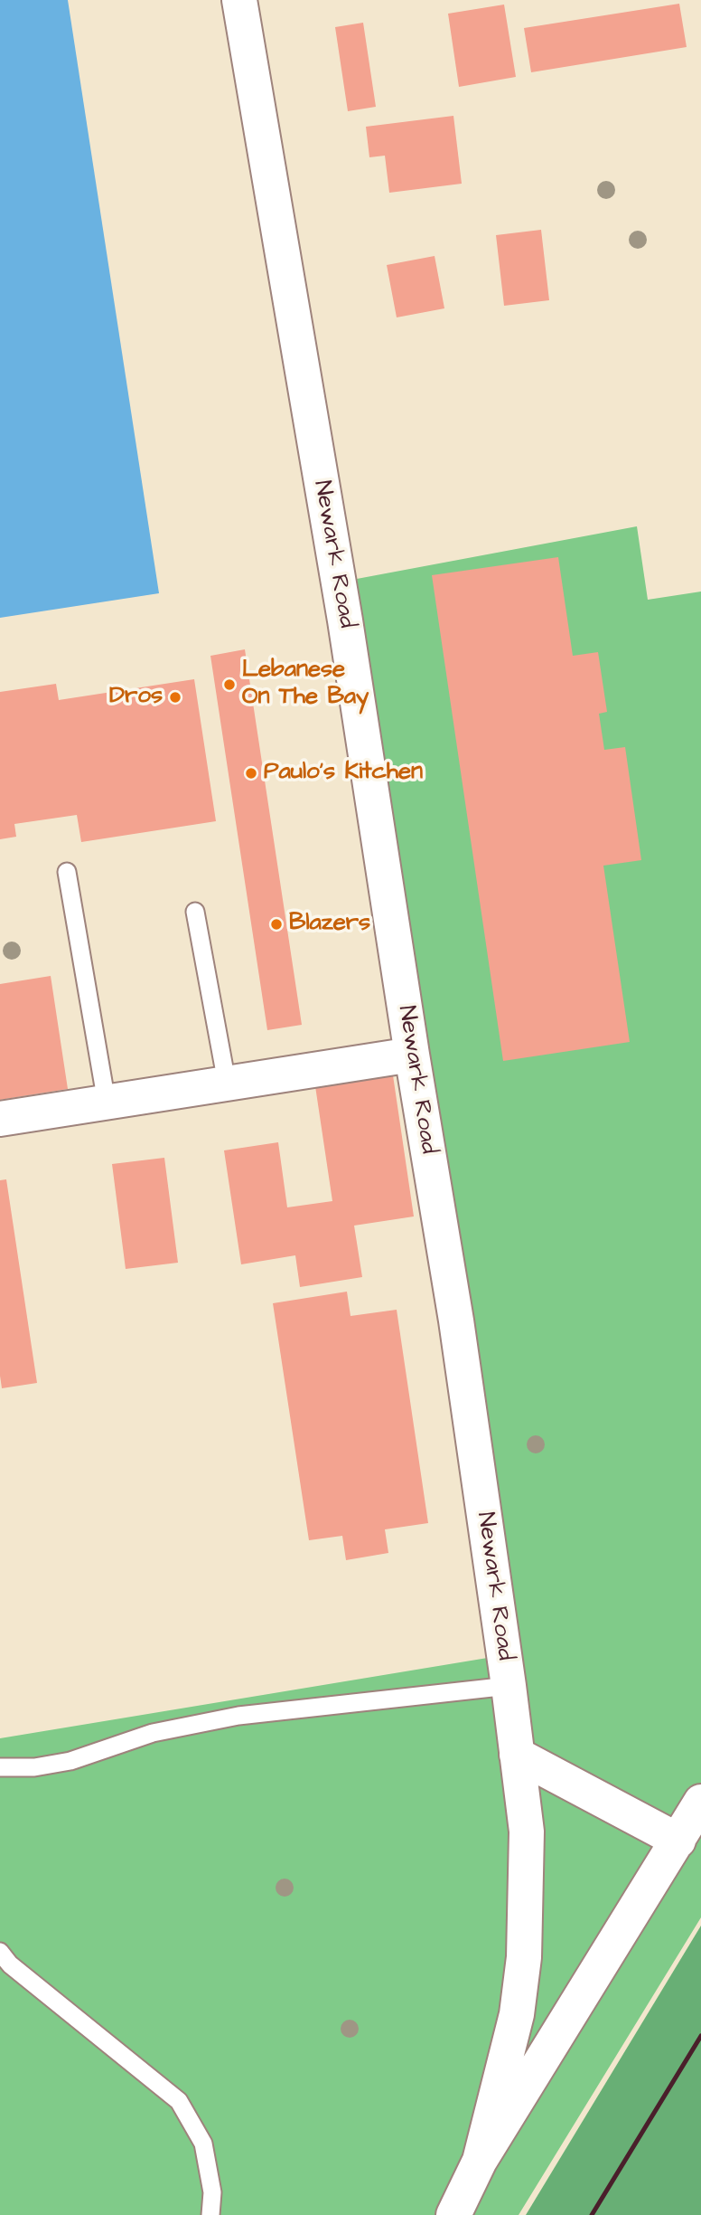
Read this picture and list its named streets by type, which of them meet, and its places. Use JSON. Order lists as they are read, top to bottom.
{
  "streets": {
    "street": ["Newark Road"]
  },
  "places": [
    "Lebanese On The Bay",
    "Dros",
    "Paulo's Kitchen",
    "Blazers"
  ]
}
